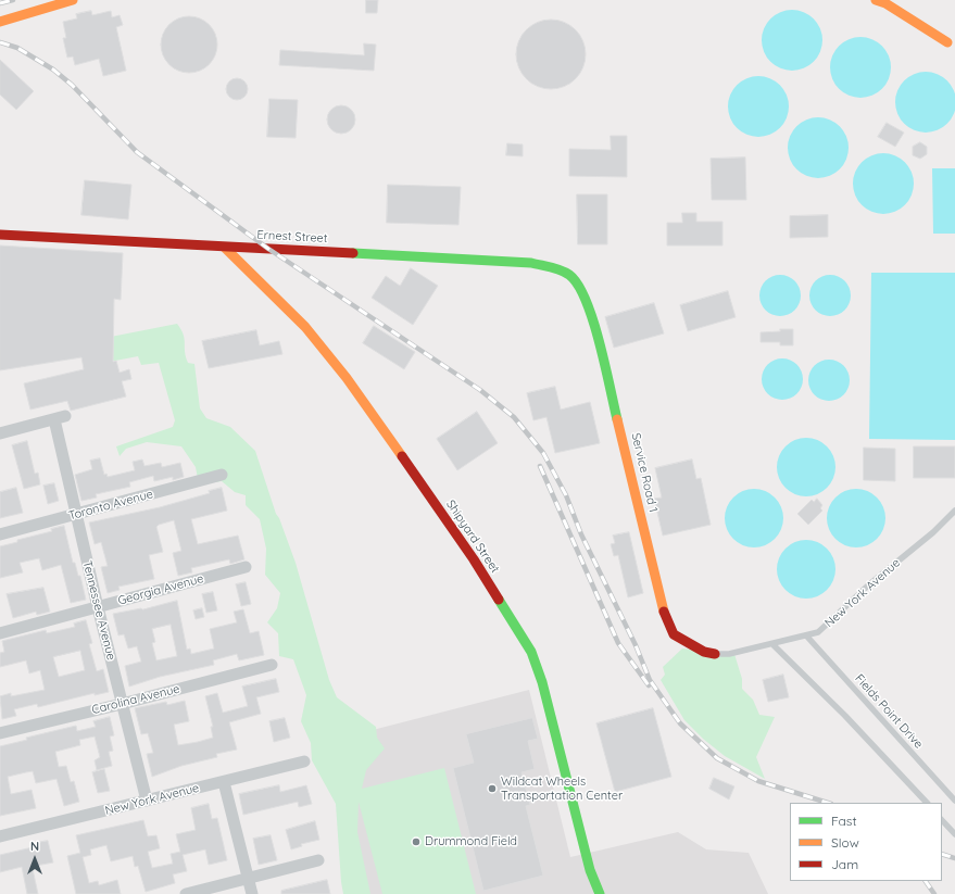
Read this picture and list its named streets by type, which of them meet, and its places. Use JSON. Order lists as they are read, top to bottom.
{
  "streets": {
    "street": [
      "Ernest Street",
      "Service Road 1",
      "Toronto Avenue",
      "Shipyard Street",
      "Georgia Avenue",
      "New York Avenue",
      "Tennessee Avenue",
      "Carolina Avenue"
    ],
    "lane": ["Fields Point Drive"]
  },
  "crossings": [
    ["Ernest Street", "Service Road 1"],
    ["Ernest Street", "Shipyard Street"],
    ["Service Road 1", "New York Avenue"],
    ["Toronto Avenue", "Tennessee Avenue"],
    ["Georgia Avenue", "Tennessee Avenue"],
    ["New York Avenue", "Tennessee Avenue"],
    ["New York Avenue", "Fields Point Drive"],
    ["Tennessee Avenue", "Carolina Avenue"]
  ],
  "places": ["Wildcat Wheels Transportation Center", "Drummond Field"],
  "legend": ["Fast", "Slow", "Jam"],
  "north": "top"
}
